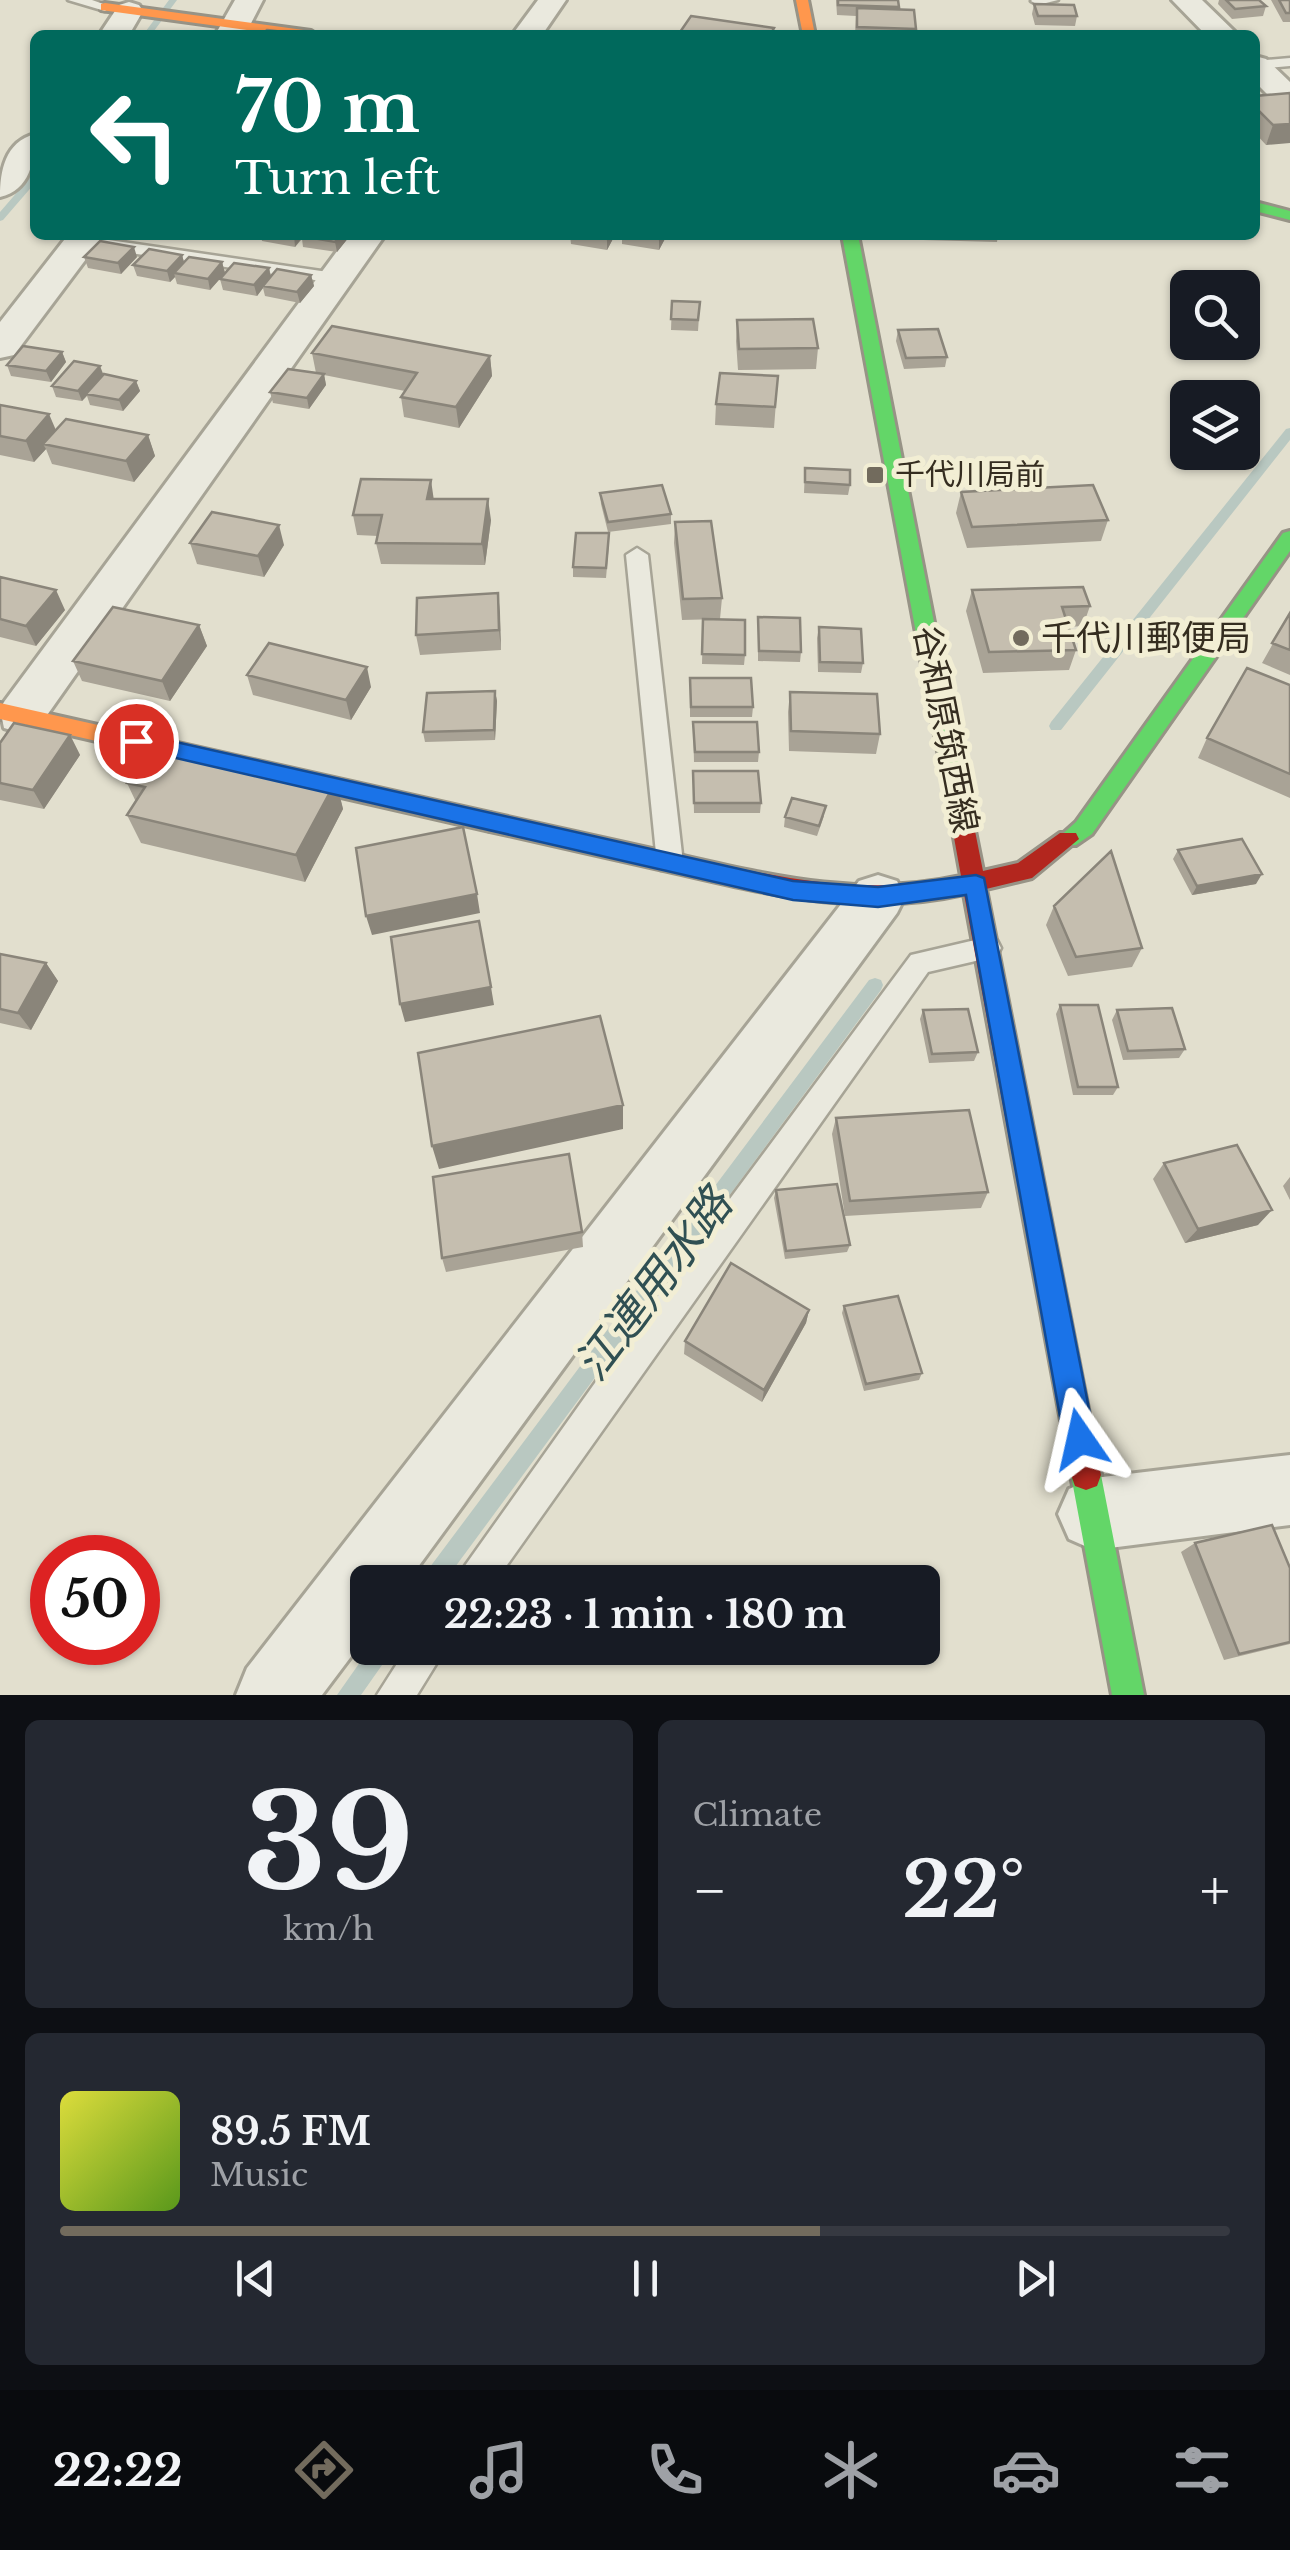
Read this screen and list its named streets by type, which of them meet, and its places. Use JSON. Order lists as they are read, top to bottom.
{
  "streets": {
    "street": ["谷和原筑西線"]
  },
  "water": ["江連用水路"],
  "places": {
    "transit": ["千代川局前"],
    "other": ["千代川郵便局"]
  },
  "page": {
    "turn": ["70 m", "Turn left"],
    "limit": "50",
    "trip": "22:23 · 1 min · 180 m",
    "tile": [
      ["39", "km/h"],
      "Climate"
    ],
    "heat": ["−", "22°", "+"],
    "song": ["89.5 FM", "Music"],
    "tabs": "22:22"
  }
}
